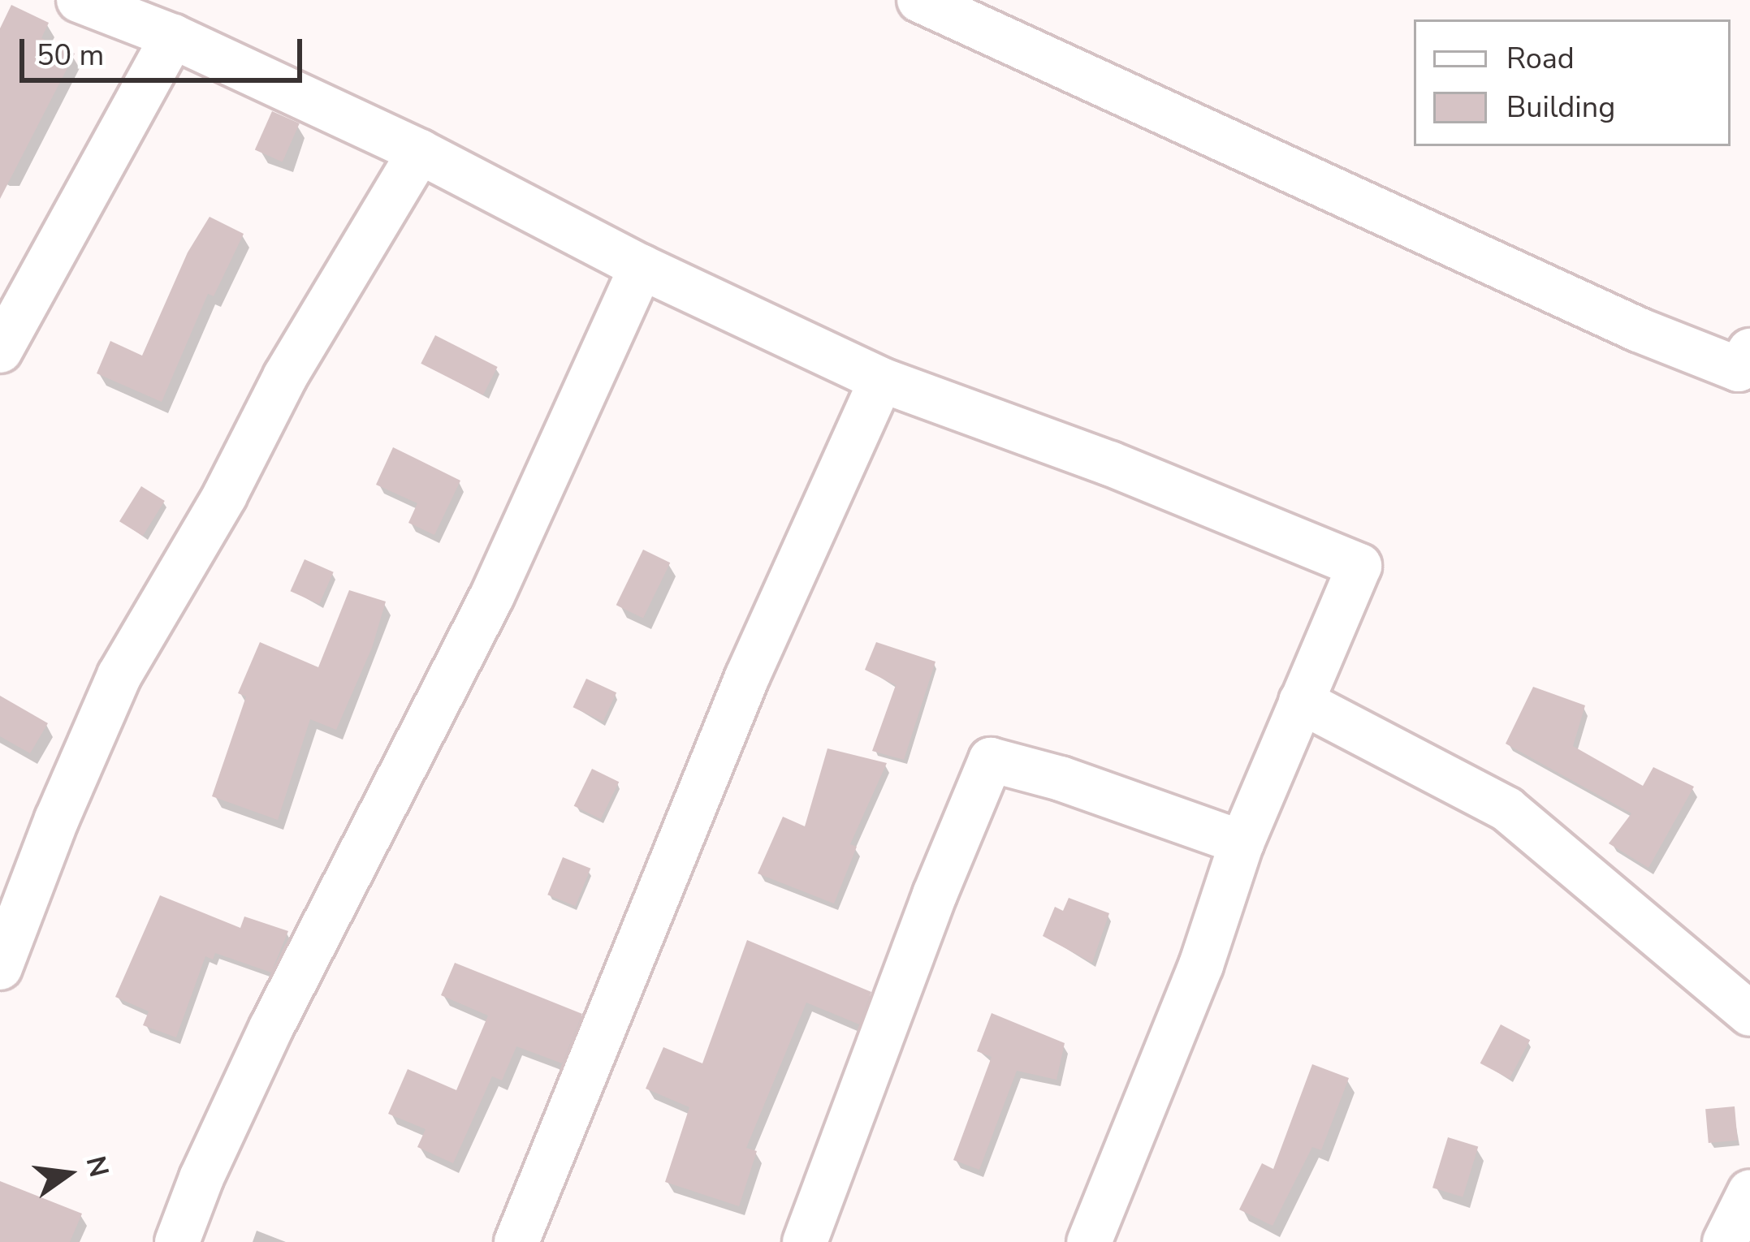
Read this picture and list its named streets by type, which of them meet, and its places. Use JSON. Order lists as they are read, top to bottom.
{
  "legend": ["Road", "Building"],
  "scale_bar": "50 m",
  "north": "right"
}
